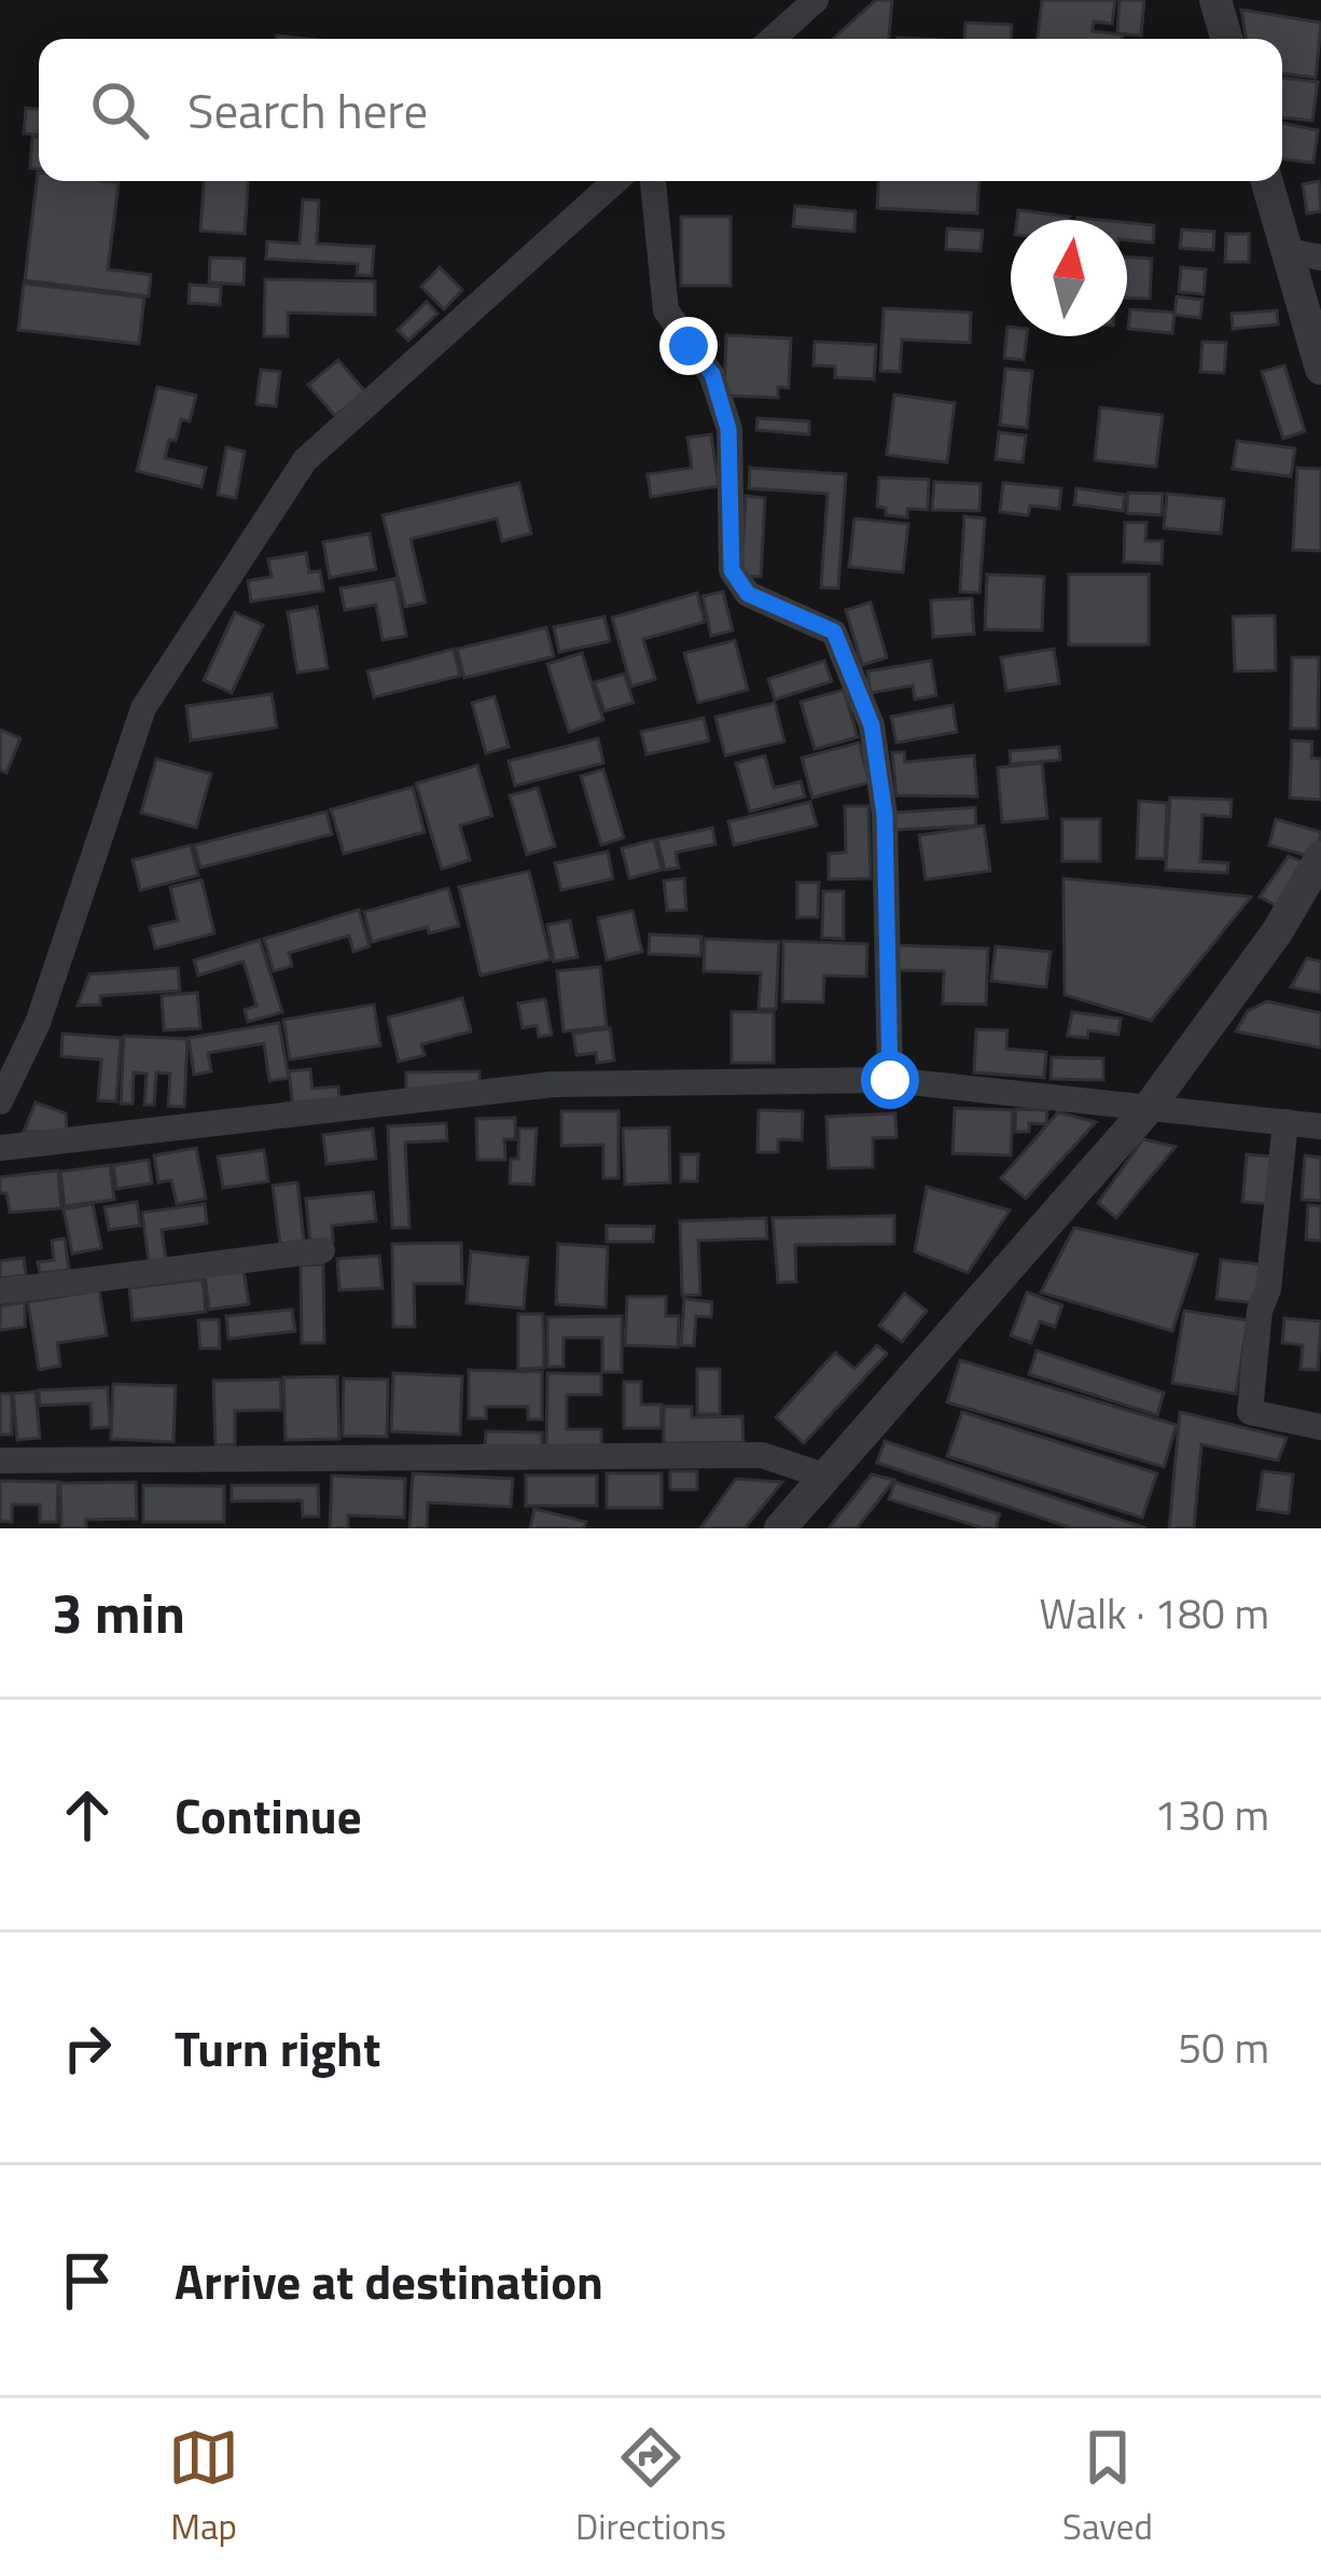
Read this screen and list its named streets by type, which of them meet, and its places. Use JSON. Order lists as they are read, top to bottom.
{
  "north": "top",
  "page": {
    "search": "Search here",
    "heading": ["3 min", "Walk · 180 m"],
    "list": [
      ["Continue", "130 m"],
      ["Turn right", "50 m"],
      "Arrive at destination"
    ],
    "nav": ["Map", "Directions", "Saved"]
  }
}
